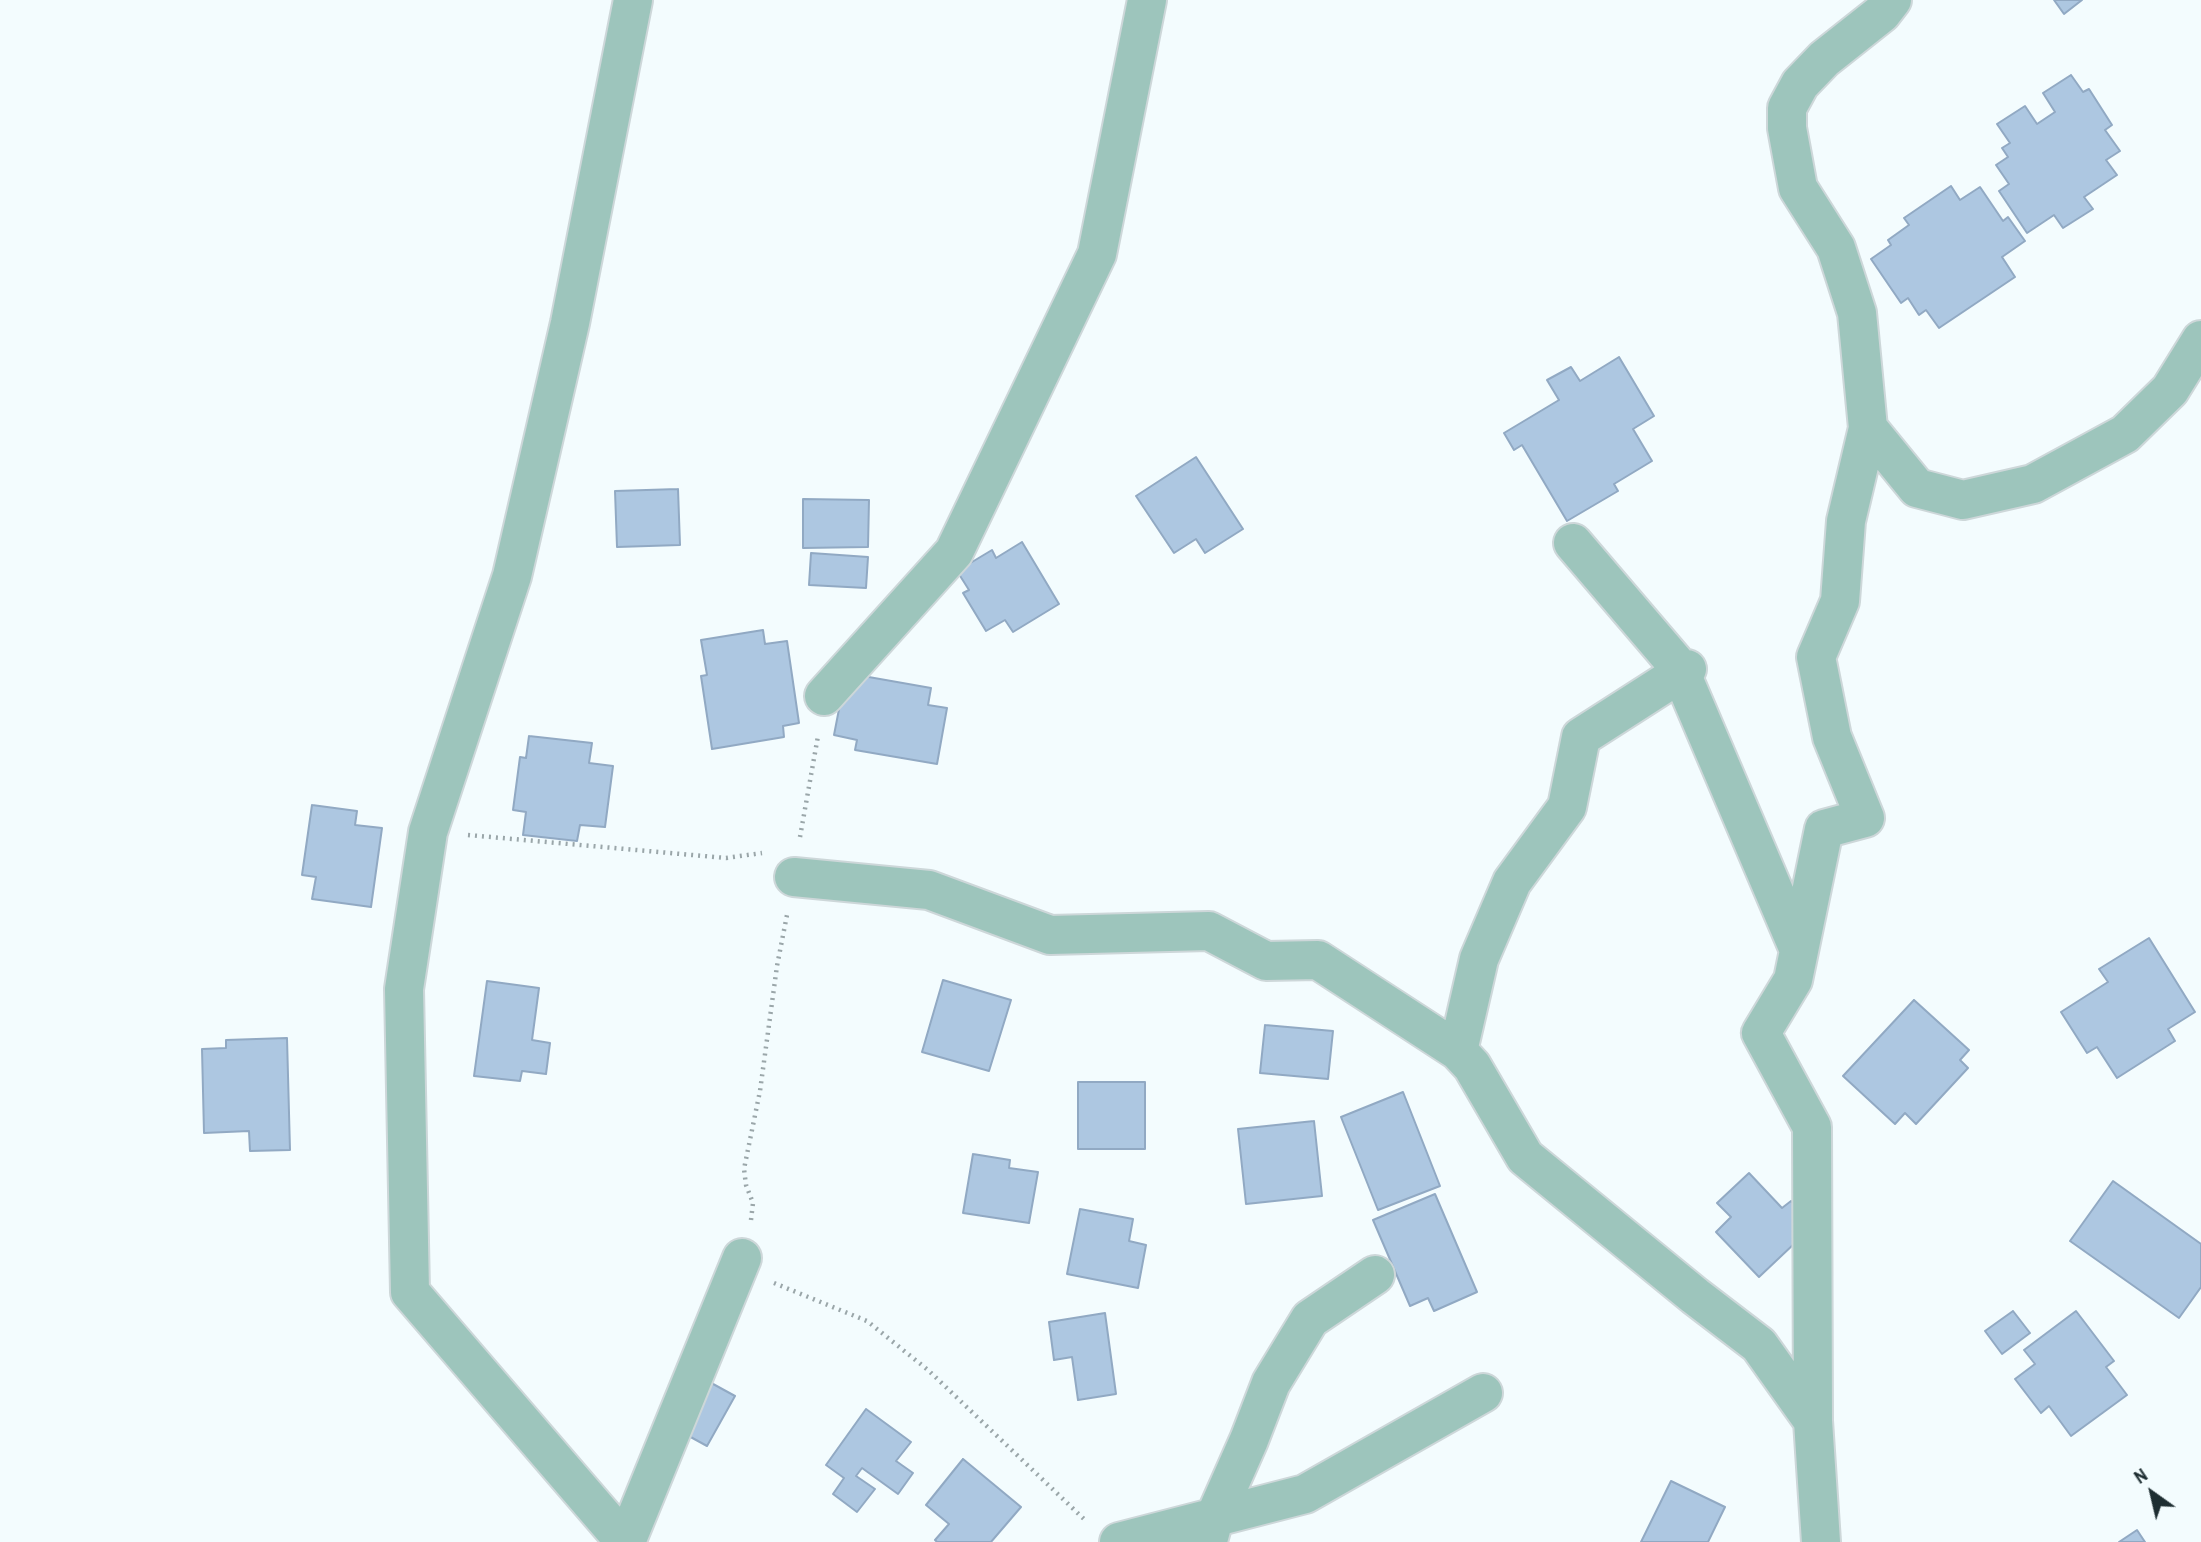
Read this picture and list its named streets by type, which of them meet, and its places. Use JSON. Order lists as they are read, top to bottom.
{
  "north": "top left"
}
